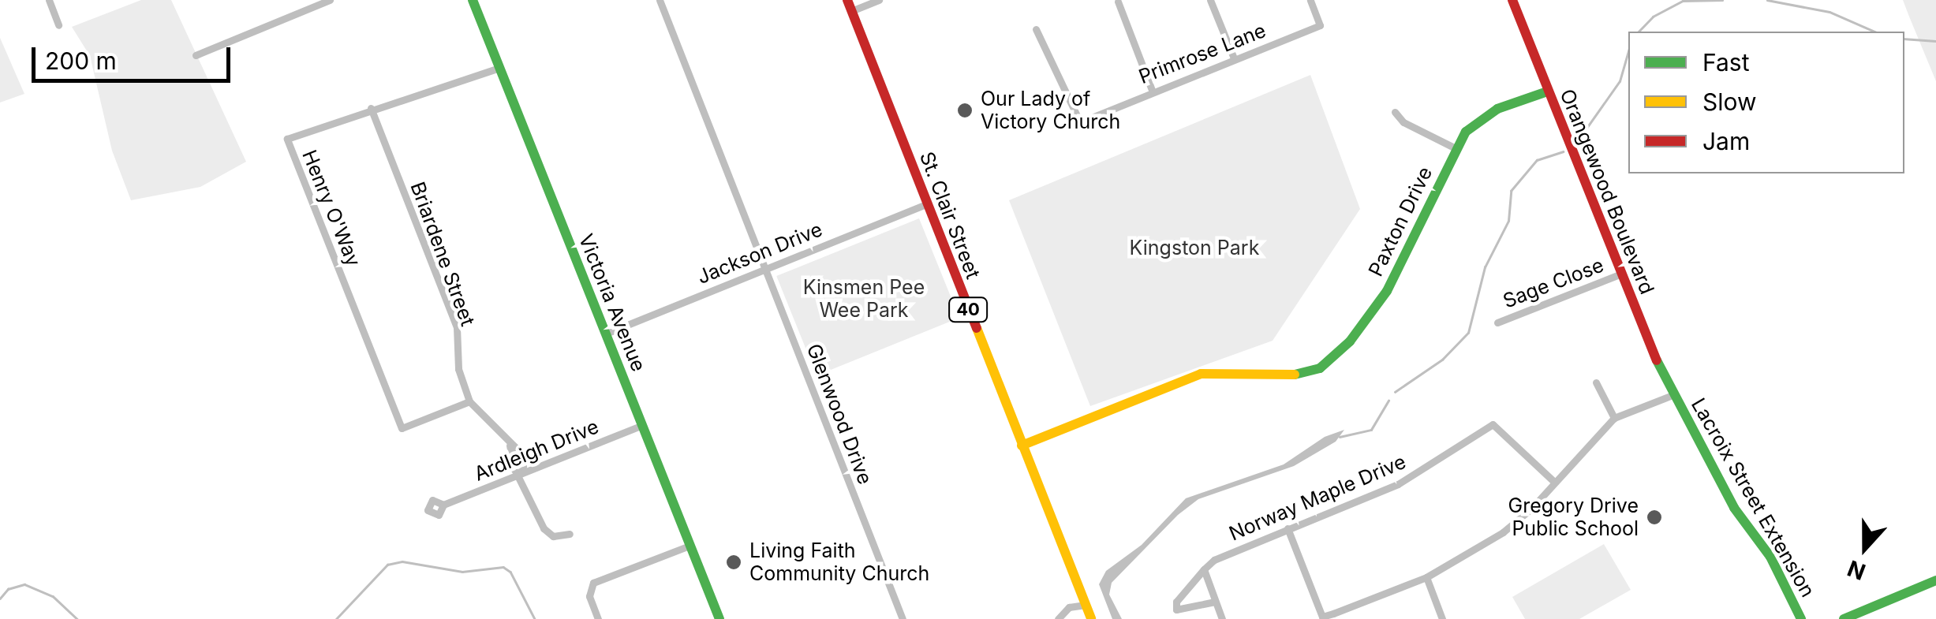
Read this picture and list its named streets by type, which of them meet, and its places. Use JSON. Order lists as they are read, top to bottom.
{
  "streets": {
    "street": [
      "Primrose Lane",
      "Orangewood Boulevard",
      "Henry O'Way",
      "St. Clair Street",
      "Paxton Drive",
      "Jackson Drive",
      "Briardene Street",
      "Sage Close",
      "Victoria Avenue",
      "40",
      "Glenwood Drive",
      "Ardleigh Drive",
      "Norway Maple Drive",
      "Lacroix Street Extension"
    ]
  },
  "crossings": [
    ["Orangewood Boulevard", "Paxton Drive"],
    ["Orangewood Boulevard", "Sage Close"],
    ["Orangewood Boulevard", "Lacroix Street Extension"],
    ["Henry O'Way", "Briardene Street"],
    ["Henry O'Way", "Victoria Avenue"],
    ["St. Clair Street", "Paxton Drive"],
    ["St. Clair Street", "Jackson Drive"],
    ["Jackson Drive", "Victoria Avenue"],
    ["Jackson Drive", "Glenwood Drive"],
    ["Briardene Street", "Ardleigh Drive"],
    ["Victoria Avenue", "Ardleigh Drive"]
  ],
  "parks": ["Kingston Park", "Kinsmen Pee Wee Park"],
  "places": ["Our Lady of Victory Church", "Gregory Drive Public School", "Living Faith Community Church"],
  "legend": ["Fast", "Slow", "Jam"],
  "scale_bar": "200 m",
  "north": "bottom"
}
